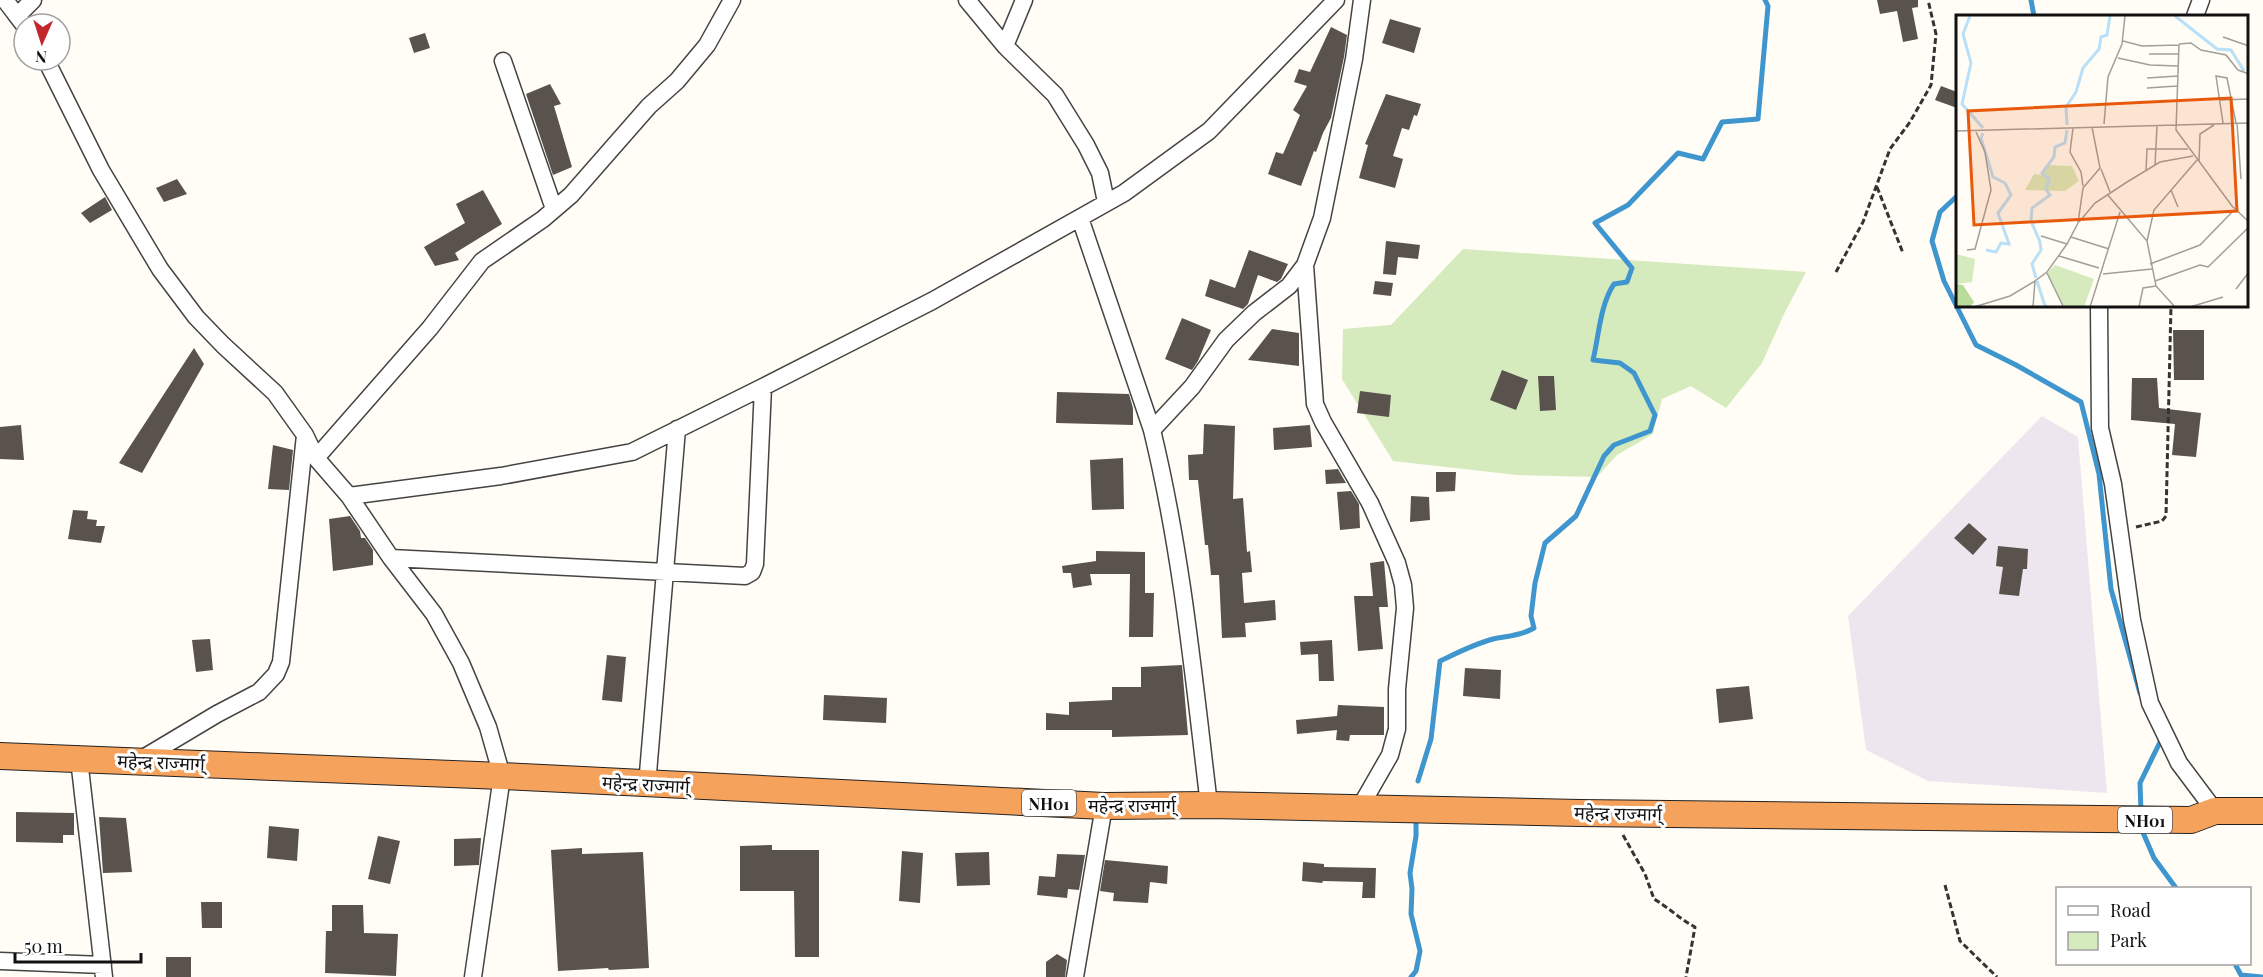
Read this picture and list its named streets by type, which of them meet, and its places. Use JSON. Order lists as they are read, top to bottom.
{
  "streets": {
    "highway": ["महेन्द्र राज्मार्ग्", "NH01"]
  },
  "legend": ["Road", "Park"],
  "scale_bar": "50 m",
  "north": "bottom"
}
